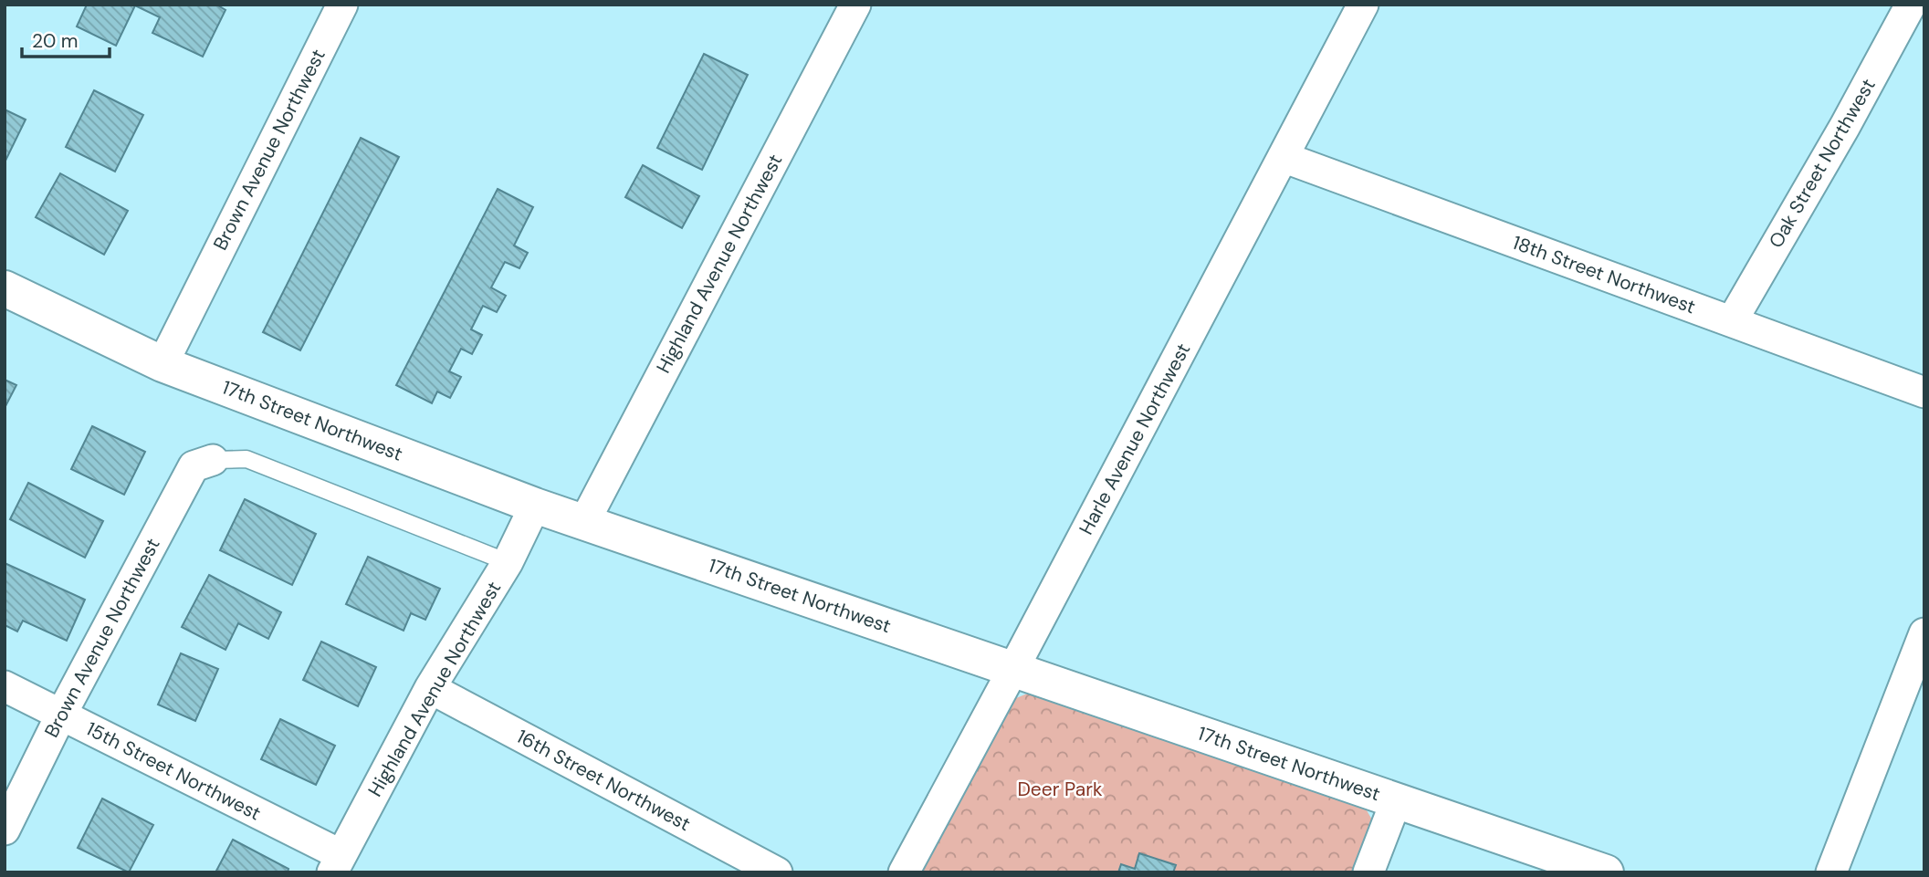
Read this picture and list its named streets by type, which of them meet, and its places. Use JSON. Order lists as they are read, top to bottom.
{
  "streets": {
    "street": [
      "Brown Avenue Northwest",
      "Oak Street Northwest",
      "Highland Avenue Northwest",
      "18th Street Northwest",
      "17th Street Northwest",
      "Harle Avenue Northwest",
      "15th Street Northwest",
      "16th Street Northwest"
    ]
  },
  "crossings": [
    ["Brown Avenue Northwest", "17th Street Northwest"],
    ["Brown Avenue Northwest", "15th Street Northwest"],
    ["Oak Street Northwest", "18th Street Northwest"],
    ["Highland Avenue Northwest", "17th Street Northwest"],
    ["Highland Avenue Northwest", "15th Street Northwest"],
    ["Highland Avenue Northwest", "16th Street Northwest"],
    ["18th Street Northwest", "Harle Avenue Northwest"],
    ["17th Street Northwest", "Harle Avenue Northwest"]
  ],
  "parks": ["Deer Park"],
  "scale_bar": "20 m"
}
